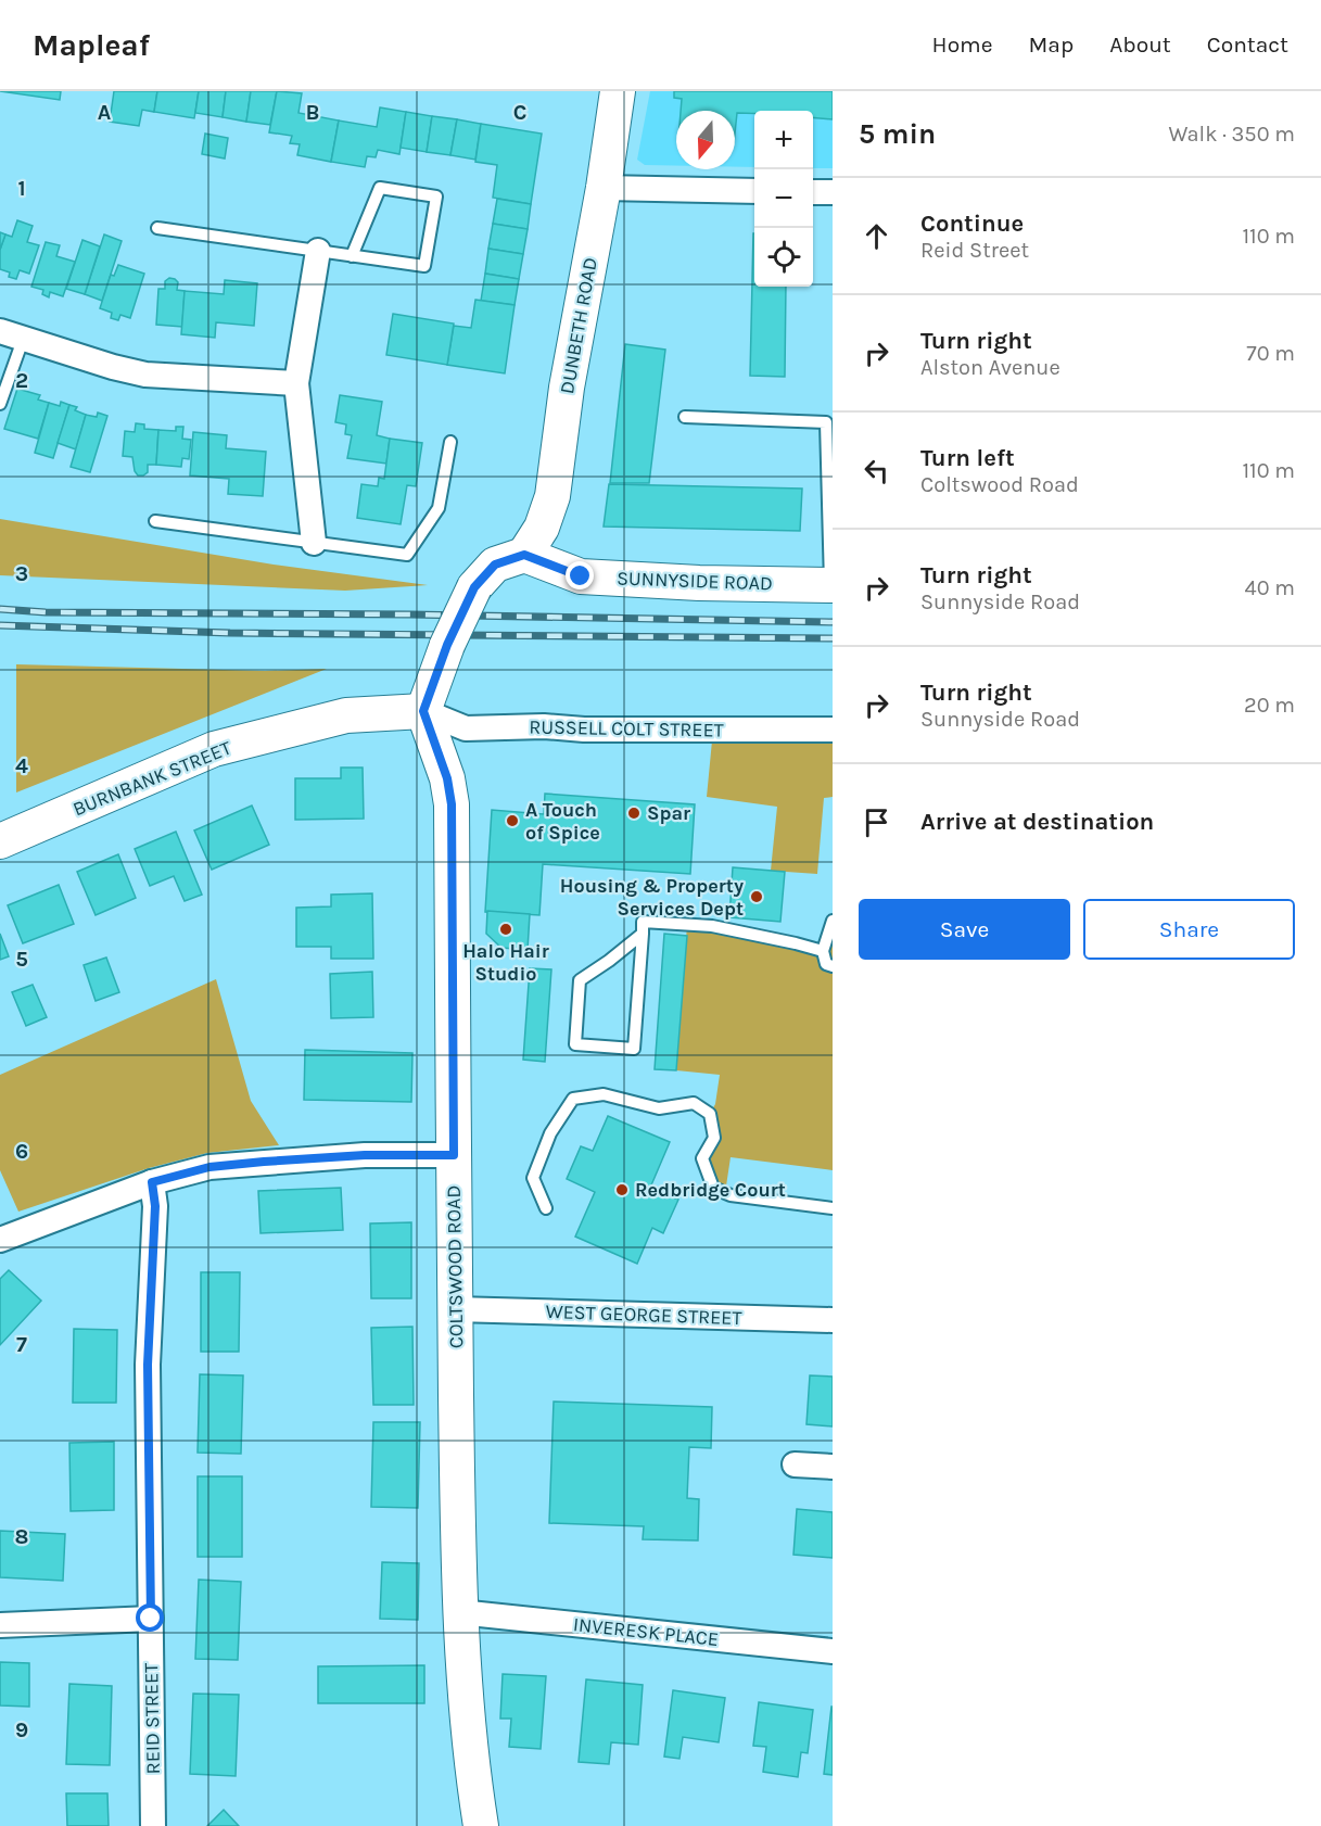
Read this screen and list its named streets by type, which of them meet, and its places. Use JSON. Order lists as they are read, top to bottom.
{
  "streets": {
    "main road": [
      "DUNBETH ROAD",
      "SUNNYSIDE ROAD",
      "BURNBANK STREET",
      "COLTSWOOD ROAD"
    ],
    "street": [
      "RUSSELL COLT STREET",
      "WEST GEORGE STREET",
      "INVERESK PLACE",
      "REID STREET"
    ]
  },
  "crossings": [
    ["DUNBETH ROAD", "SUNNYSIDE ROAD"],
    ["RUSSELL COLT STREET", "BURNBANK STREET"],
    ["RUSSELL COLT STREET", "COLTSWOOD ROAD"],
    ["BURNBANK STREET", "COLTSWOOD ROAD"],
    ["COLTSWOOD ROAD", "WEST GEORGE STREET"],
    ["COLTSWOOD ROAD", "INVERESK PLACE"]
  ],
  "places": [
    "Spar",
    "A Touch of Spice",
    "Housing & Property Services Dept",
    "Halo Hair Studio",
    "Redbridge Court"
  ],
  "north": "bottom",
  "page": {
    "header": "Mapleaf",
    "nav": [
      "Home",
      "Map",
      "About",
      "Contact"
    ],
    "heading": ["5 min", "Walk · 350 m"],
    "map_buttons": ["+", "−"],
    "list": [
      ["Continue", "Reid Street", "110 m"],
      ["Turn right", "Alston Avenue", "70 m"],
      ["Turn left", "Coltswood Road", "110 m"],
      ["Turn right", "Sunnyside Road", "40 m"],
      ["Turn right", "Sunnyside Road", "20 m"],
      "Arrive at destination"
    ],
    "buttons": ["Save", "Share"]
  },
  "grid": {
    "columns": ["A", "B", "C"],
    "rows": [
      "1",
      "2",
      "3",
      "4",
      "5",
      "6",
      "7",
      "8",
      "9"
    ]
  }
}
